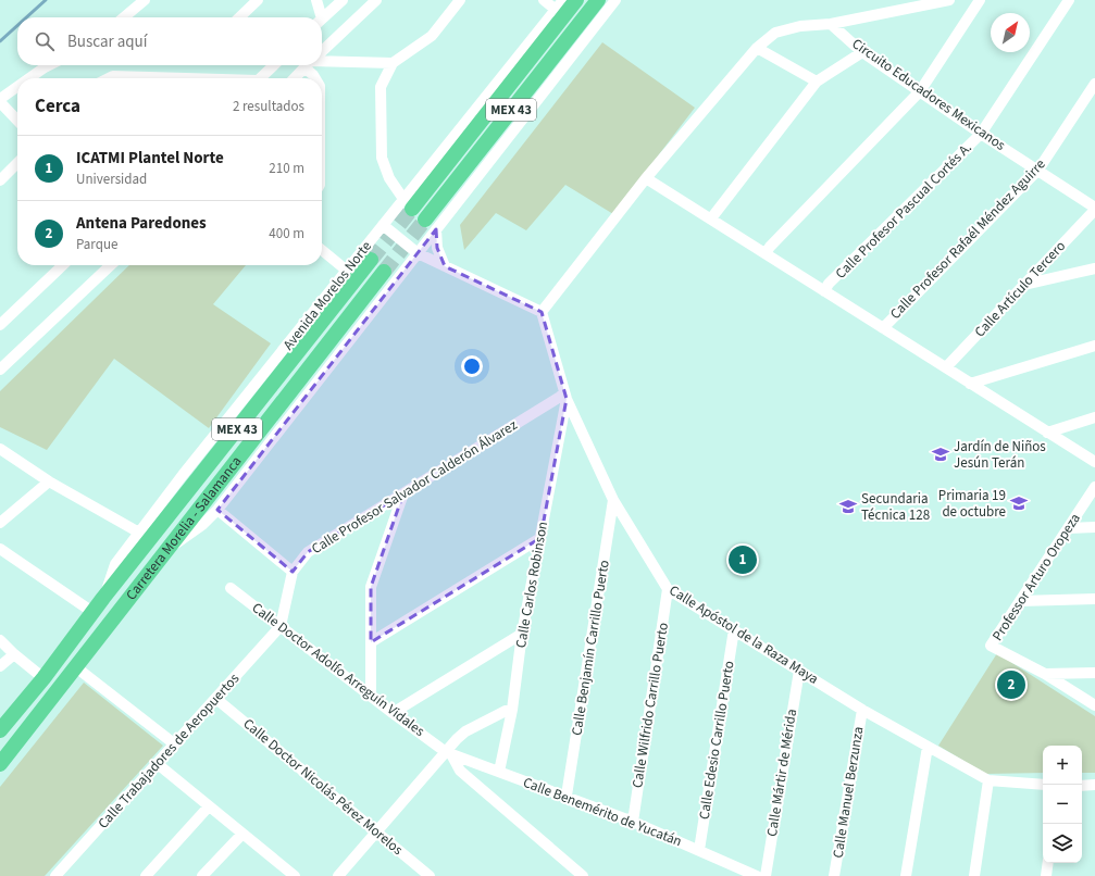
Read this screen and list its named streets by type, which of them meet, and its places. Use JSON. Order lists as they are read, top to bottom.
{
  "streets": {
    "highway": ["MEX 43", "Carretera Morelia - Salamanca"],
    "street": [
      "Circuito Educadores Mexicanos",
      "Calle Profesor Pascual Cortés A.",
      "Calle Profesor Rafaél Méndez Aguirre",
      "Calle Artículo Tercero",
      "Avenida Morelos Norte",
      "Calle Profesor Salvador Calderón Álvarez",
      "Professor Arturo Oropeza",
      "Calle Carlos Robinson",
      "Calle Apóstol de la Raza Maya",
      "Calle Benjamín Carrillo Puerto",
      "Calle Doctor Adolfo Arreguín Vidales",
      "Calle Wilfrido Carrillo Puerto",
      "Calle Edesio Carrillo Puerto",
      "Calle Trabajadores de Aeropuertos",
      "Calle Mártir de Mérida",
      "Calle Doctor Nicolás Pérez Morelos",
      "Calle Manuel Berzunza",
      "Calle Benemérito de Yucatán"
    ]
  },
  "crossings": [
    ["Circuito Educadores Mexicanos", "Calle Profesor Pascual Cortés A."],
    ["Circuito Educadores Mexicanos", "Calle Profesor Rafaél Méndez Aguirre"],
    ["Circuito Educadores Mexicanos", "Calle Artículo Tercero"],
    ["MEX 43", "Avenida Morelos Norte"],
    ["Avenida Morelos Norte", "Carretera Morelia - Salamanca"],
    ["Calle Profesor Salvador Calderón Álvarez", "Calle Carlos Robinson"],
    ["Calle Profesor Salvador Calderón Álvarez", "Calle Apóstol de la Raza Maya"],
    ["Calle Profesor Salvador Calderón Álvarez", "Calle Doctor Adolfo Arreguín Vidales"],
    ["Calle Profesor Salvador Calderón Álvarez", "Calle Trabajadores de Aeropuertos"],
    ["Calle Carlos Robinson", "Calle Apóstol de la Raza Maya"],
    ["Calle Carlos Robinson", "Calle Benemérito de Yucatán"],
    ["Calle Apóstol de la Raza Maya", "Calle Benjamín Carrillo Puerto"],
    ["Calle Apóstol de la Raza Maya", "Calle Wilfrido Carrillo Puerto"],
    ["Calle Apóstol de la Raza Maya", "Calle Edesio Carrillo Puerto"],
    ["Calle Apóstol de la Raza Maya", "Calle Mártir de Mérida"],
    ["Calle Apóstol de la Raza Maya", "Calle Manuel Berzunza"],
    ["Calle Benjamín Carrillo Puerto", "Calle Benemérito de Yucatán"],
    ["Calle Doctor Adolfo Arreguín Vidales", "Calle Trabajadores de Aeropuertos"],
    ["Calle Doctor Adolfo Arreguín Vidales", "Calle Benemérito de Yucatán"],
    ["Calle Wilfrido Carrillo Puerto", "Calle Benemérito de Yucatán"],
    ["Calle Edesio Carrillo Puerto", "Calle Benemérito de Yucatán"],
    ["Calle Trabajadores de Aeropuertos", "Calle Doctor Nicolás Pérez Morelos"]
  ],
  "places": {
    "school or university": ["Jardín de Niños Jesún Terán", "Primaria 19 de octubre", "Secundaria Técnica 128"]
  },
  "north": "top right",
  "page": {
    "search": "Buscar aquí",
    "heading": ["Cerca", "2 resultados"],
    "list": [
      {
        "mark": "1",
        "name": "ICATMI Plantel Norte",
        "note": "Universidad",
        "value": "210 m"
      },
      {
        "mark": "2",
        "name": "Antena Paredones",
        "note": "Parque",
        "value": "400 m"
      }
    ],
    "pins": ["1", "2"],
    "map_buttons": ["+", "−"]
  }
}
